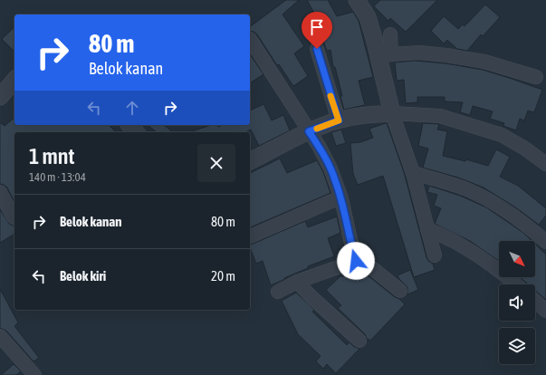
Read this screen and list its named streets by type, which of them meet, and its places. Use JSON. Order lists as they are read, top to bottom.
{
  "north": "bottom right",
  "page": {
    "turn": ["80 m", "Belok kanan"],
    "heading": ["1 mnt", "140 m · 13:04"],
    "list": [
      {
        "name": "Belok kanan",
        "value": "80 m"
      },
      {
        "name": "Belok kiri",
        "value": "20 m"
      }
    ]
  }
}
